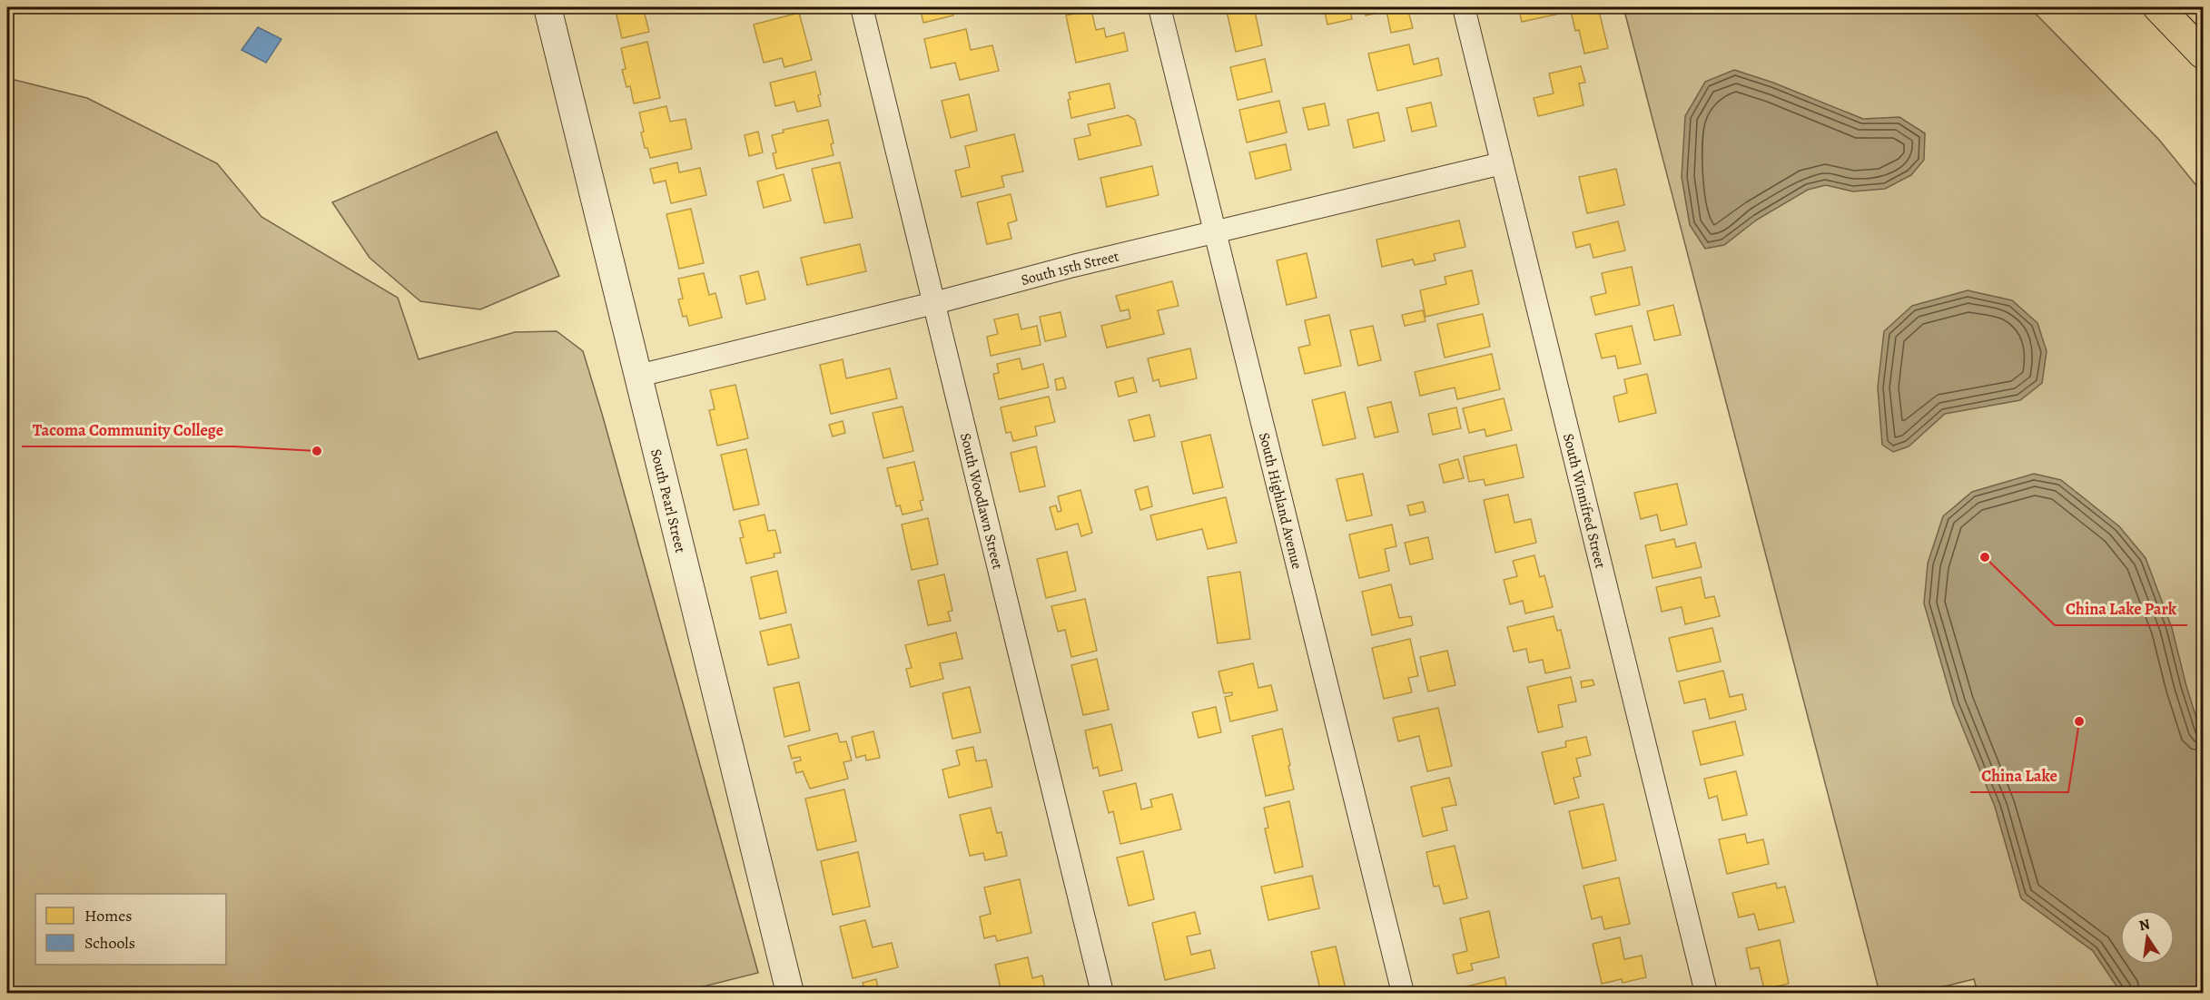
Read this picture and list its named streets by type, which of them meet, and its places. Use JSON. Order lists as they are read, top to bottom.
{
  "streets": {
    "street": [
      "South 15th Street",
      "South Pearl Street",
      "South Woodlawn Street",
      "South Highland Avenue",
      "South Winnifred Street"
    ]
  },
  "crossings": [
    ["South 15th Street", "South Pearl Street"],
    ["South 15th Street", "South Woodlawn Street"],
    ["South 15th Street", "South Highland Avenue"],
    ["South 15th Street", "South Winnifred Street"]
  ],
  "places": ["Tacoma Community College", "China Lake Park", "China Lake"],
  "legend": ["Homes", "Schools"],
  "north": "top"
}
